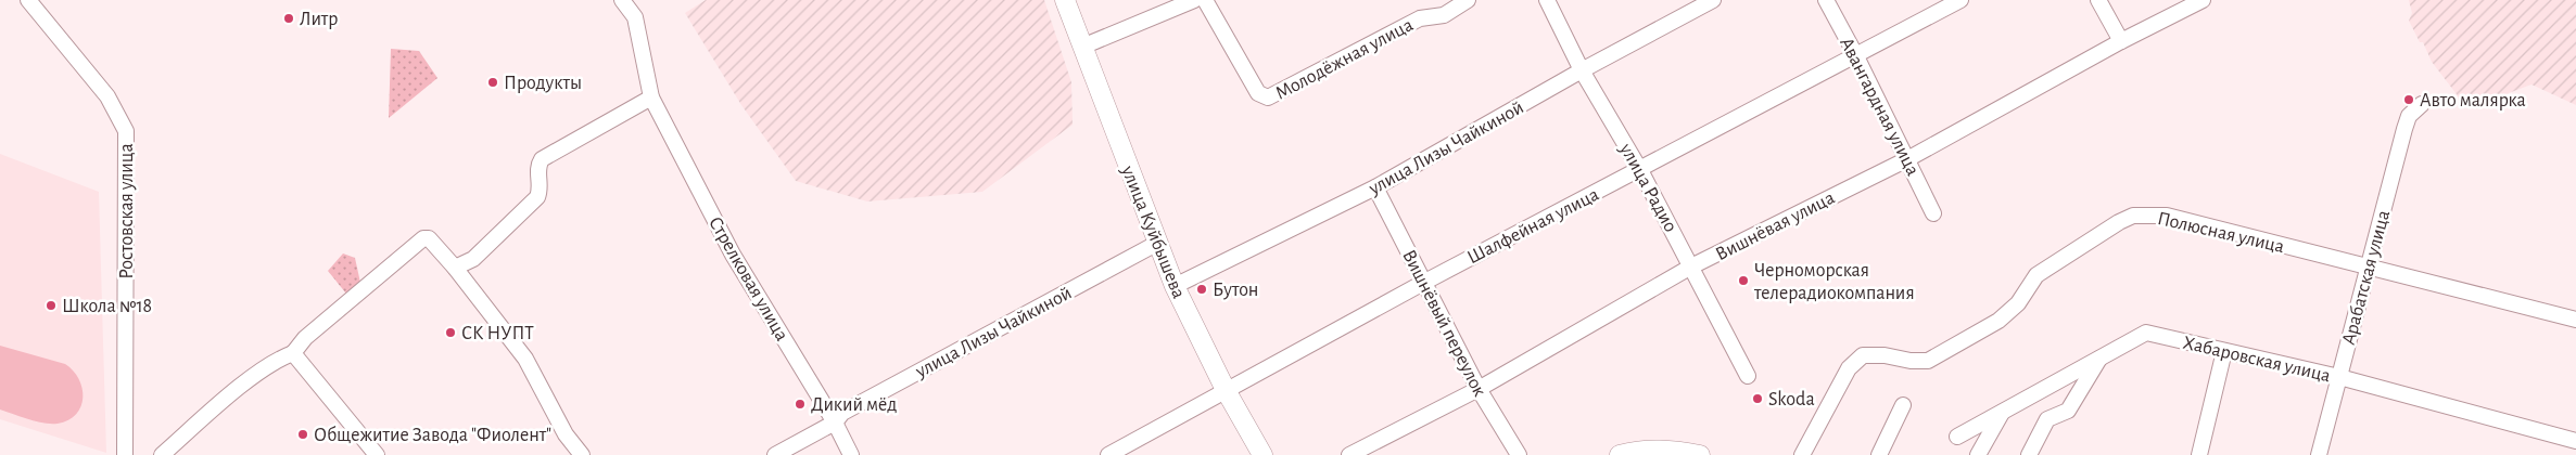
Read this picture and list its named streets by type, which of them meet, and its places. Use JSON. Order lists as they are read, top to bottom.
{
  "streets": {
    "main road": ["улица Куйбышева"],
    "street": [
      "Молодёжная улица",
      "Авангардная улица",
      "улица Лизы Чайкиной",
      "улица Радио",
      "Ростовская улица",
      "Шалфейная улица",
      "Вишнёвая улица",
      "Полюсная улица",
      "Арабатская улица",
      "Стрелковая улица",
      "Вишнёвый переулок",
      "Хабаровская улица"
    ]
  },
  "crossings": [
    ["Авангардная улица", "Шалфейная улица"],
    ["Авангардная улица", "Вишнёвая улица"],
    ["улица Лизы Чайкиной", "улица Радио"],
    ["улица Лизы Чайкиной", "улица Куйбышева"],
    ["улица Лизы Чайкиной", "Стрелковая улица"],
    ["улица Лизы Чайкиной", "Вишнёвый переулок"],
    ["улица Радио", "Шалфейная улица"],
    ["улица Радио", "Вишнёвая улица"],
    ["Шалфейная улица", "улица Куйбышева"],
    ["Шалфейная улица", "Вишнёвый переулок"],
    ["Вишнёвая улица", "Вишнёвый переулок"],
    ["Полюсная улица", "Арабатская улица"],
    ["Арабатская улица", "Хабаровская улица"]
  ],
  "places": [
    "Литр",
    "Продукты",
    "Авто малярка",
    "Черноморская телерадиокомпания",
    "Бутон",
    "Школа №18",
    "СК НУПТ",
    "Skoda",
    "Дикий мёд",
    "Общежитие Завода \"Фиолент\""
  ]
}
